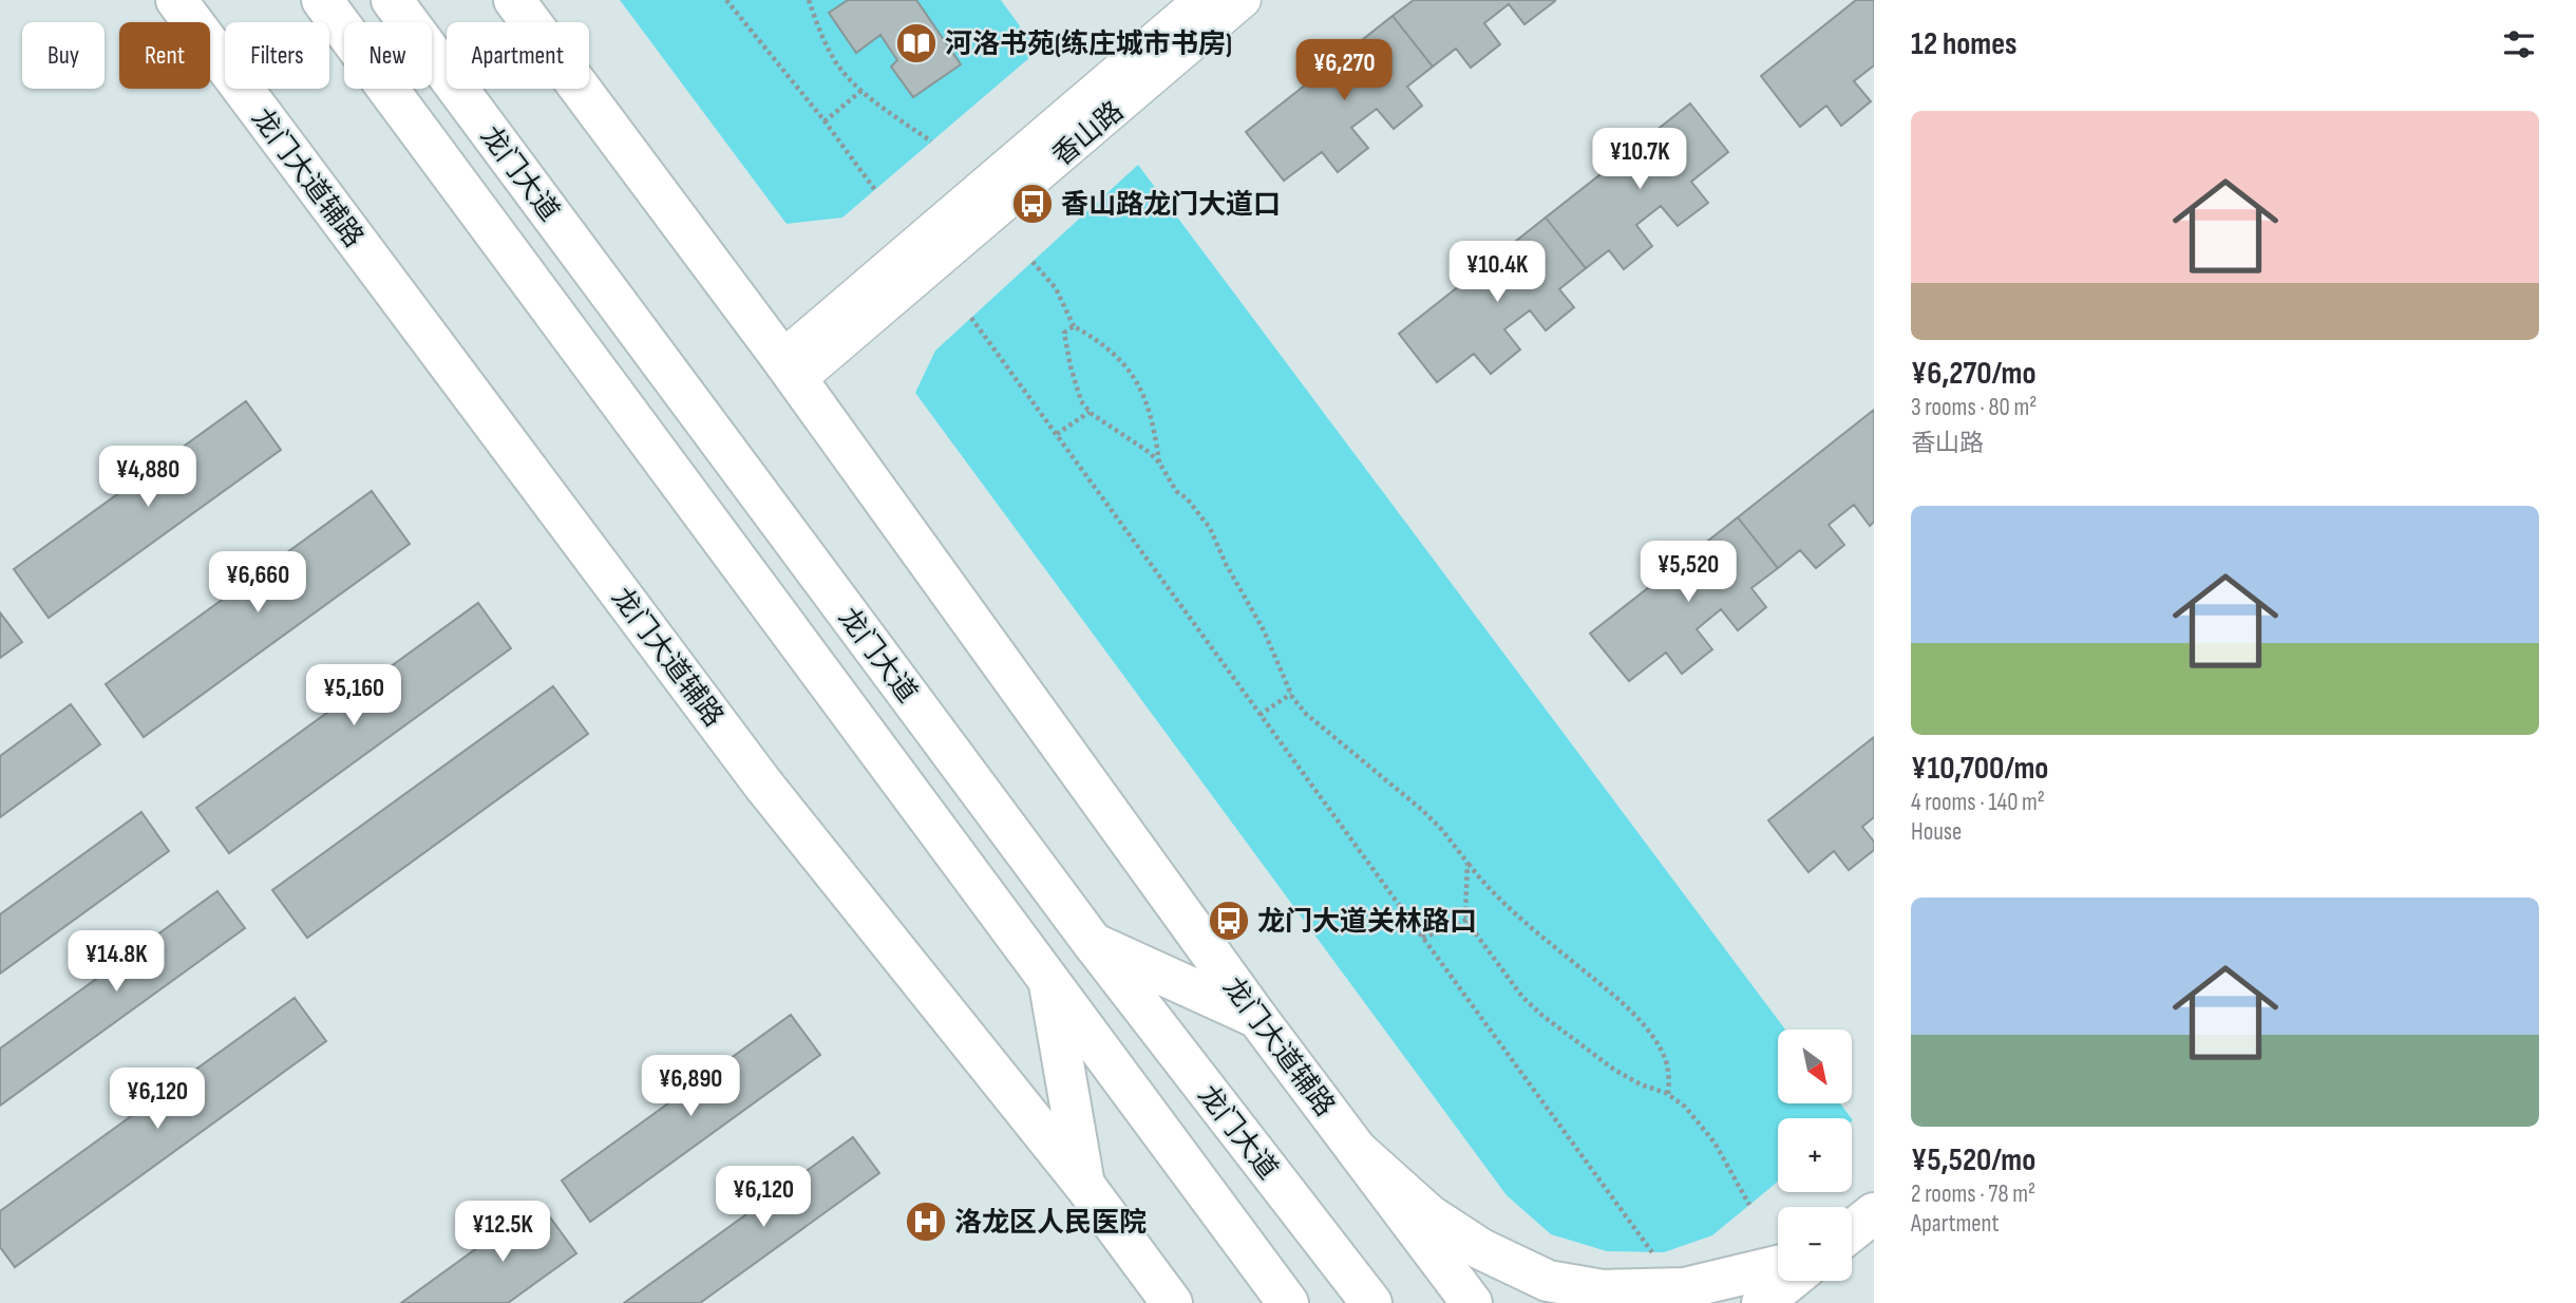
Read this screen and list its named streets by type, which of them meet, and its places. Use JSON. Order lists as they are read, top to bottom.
{
  "streets": {
    "main road": ["龙门大道", "龙门大道辅路"],
    "street": ["香山路"]
  },
  "crossings": [
    ["香山路", "龙门大道辅路"]
  ],
  "places": {
    "library": ["河洛书苑(练庄城市书房)"],
    "bus stop": ["香山路龙门大道口", "龙门大道关林路口"],
    "hospital": ["洛龙区人民医院"]
  },
  "north": "bottom right",
  "page": {
    "heading": "12 homes",
    "chip": [
      "Buy",
      "Rent",
      "Filters",
      "New",
      "Apartment"
    ],
    "price": [
      "¥6,270",
      "¥10.7K",
      "¥10.4K",
      "¥4,880",
      "¥5,520",
      "¥6,660",
      "¥5,160",
      "¥14.8K",
      "¥6,890",
      "¥6,120",
      "¥6,120",
      "¥12.5K"
    ],
    "list": [
      {
        "name": "¥6,270/mo",
        "note": "3 rooms · 80 m² · 香山路"
      },
      {
        "name": "¥10,700/mo",
        "note": "4 rooms · 140 m² · House"
      },
      {
        "name": "¥5,520/mo",
        "note": "2 rooms · 78 m² · Apartment"
      }
    ],
    "map_buttons": ["+", "−"]
  }
}
